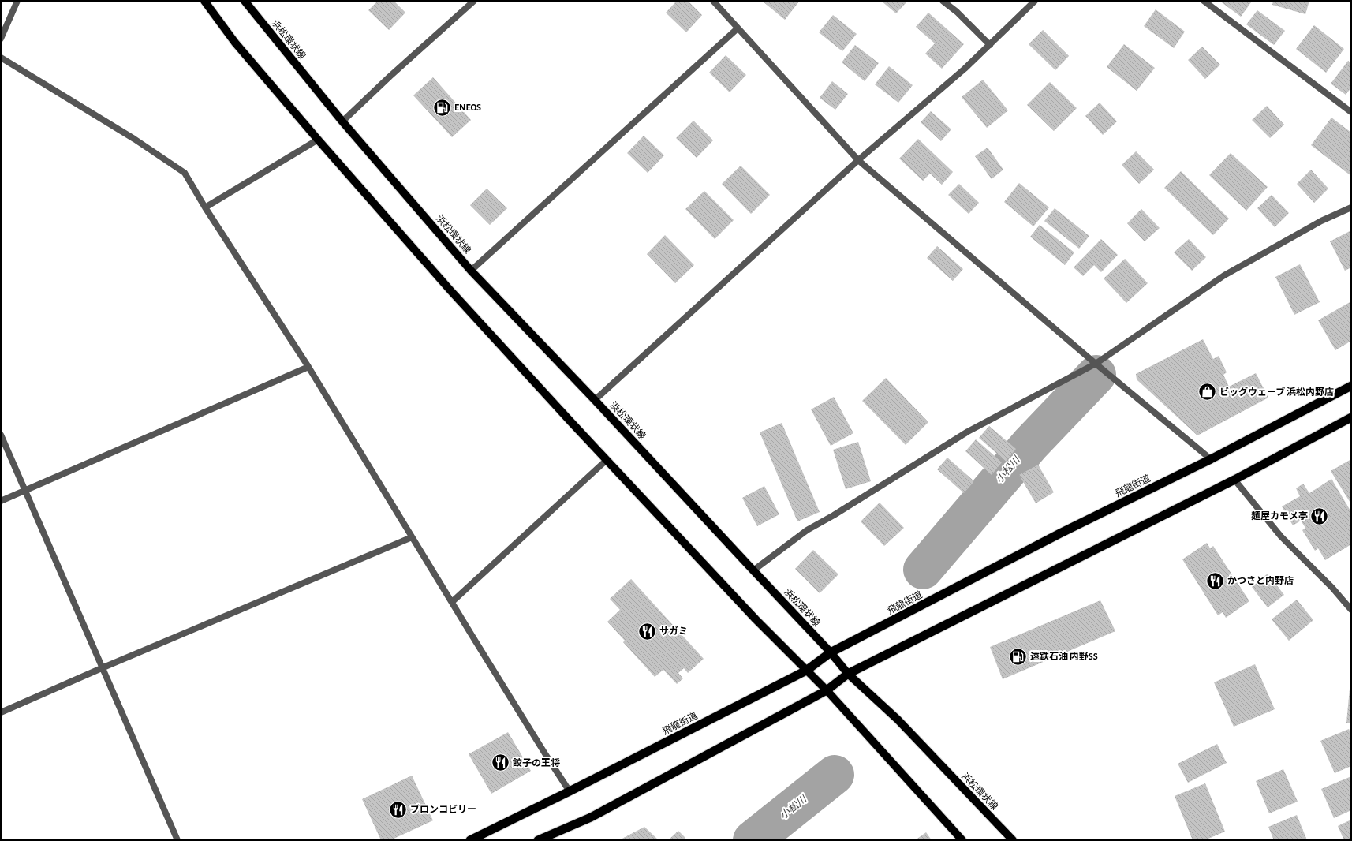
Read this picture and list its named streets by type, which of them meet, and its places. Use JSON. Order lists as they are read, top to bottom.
{
  "streets": {
    "highway": ["飛龍街道"],
    "main road": ["浜松環状線"]
  },
  "crossings": [
    ["浜松環状線", "飛龍街道"]
  ],
  "water": ["小松川"],
  "places": {
    "fuel station": ["ENEOS", "遠鉄石油 内野SS"],
    "shop": ["ビッグウェーブ 浜松内野店"],
    "restaurant": [
      "麺屋カモメ亭",
      "かつさと内野店",
      "サガミ",
      "餃子の王将",
      "ブロンコビリー"
    ]
  }
}
